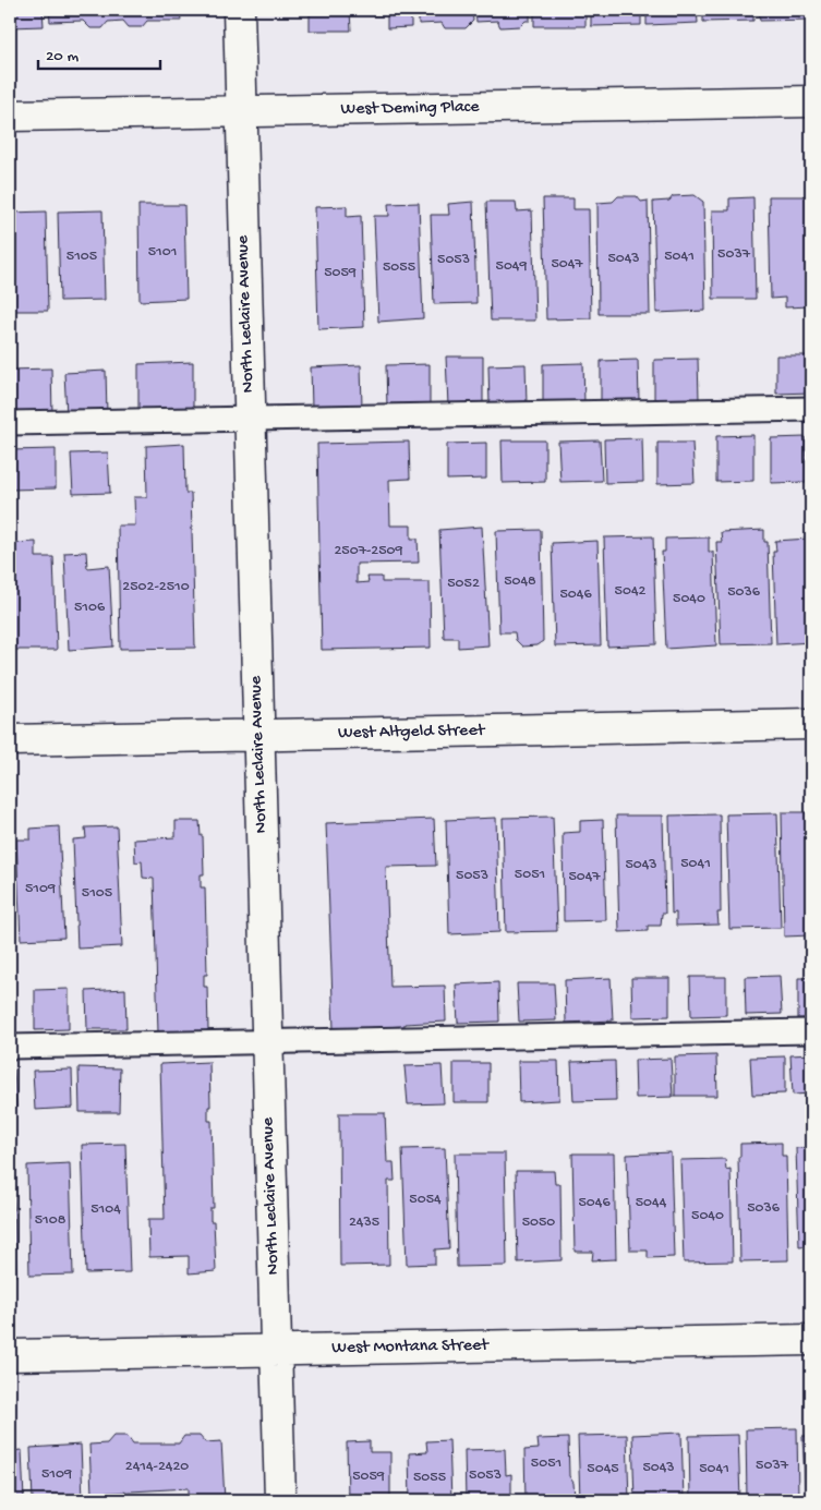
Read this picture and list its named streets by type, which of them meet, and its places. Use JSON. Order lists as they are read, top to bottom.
{
  "streets": {
    "street": [
      "West Deming Place",
      "North Leclaire Avenue",
      "West Altgeld Street",
      "West Montana Street"
    ]
  },
  "crossings": [
    ["West Deming Place", "North Leclaire Avenue"],
    ["North Leclaire Avenue", "West Altgeld Street"],
    ["North Leclaire Avenue", "West Montana Street"]
  ],
  "house_numbers": [
    "5101",
    "5037",
    "5105",
    "5041",
    "5043",
    "5053",
    "5047",
    "5049",
    "5055",
    "5059",
    "2507-2509",
    "5048",
    "5052",
    "2502-2510",
    "5042",
    "5036",
    "5046",
    "5040",
    "5106",
    "5041",
    "5043",
    "5051",
    "5053",
    "5047",
    "5109",
    "5105",
    "5054",
    "5046",
    "5044",
    "5036",
    "5104",
    "5040",
    "5108",
    "2435",
    "5050",
    "5051",
    "5037",
    "2414-2420",
    "5043",
    "5045",
    "5041",
    "5109",
    "5053",
    "5059",
    "5055"
  ],
  "scale_bar": "20 m"
}
